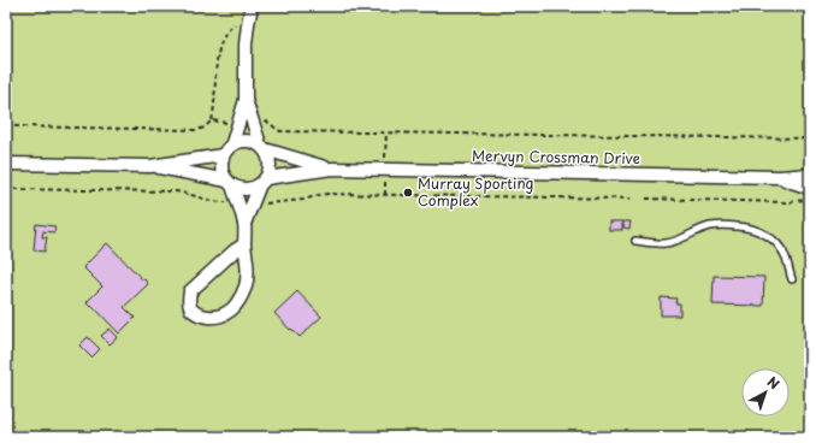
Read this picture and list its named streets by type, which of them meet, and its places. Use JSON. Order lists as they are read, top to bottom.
{
  "streets": {
    "street": ["Mervyn Crossman Drive"]
  },
  "places": ["Murray Sporting Complex"],
  "north": "top right"
}
